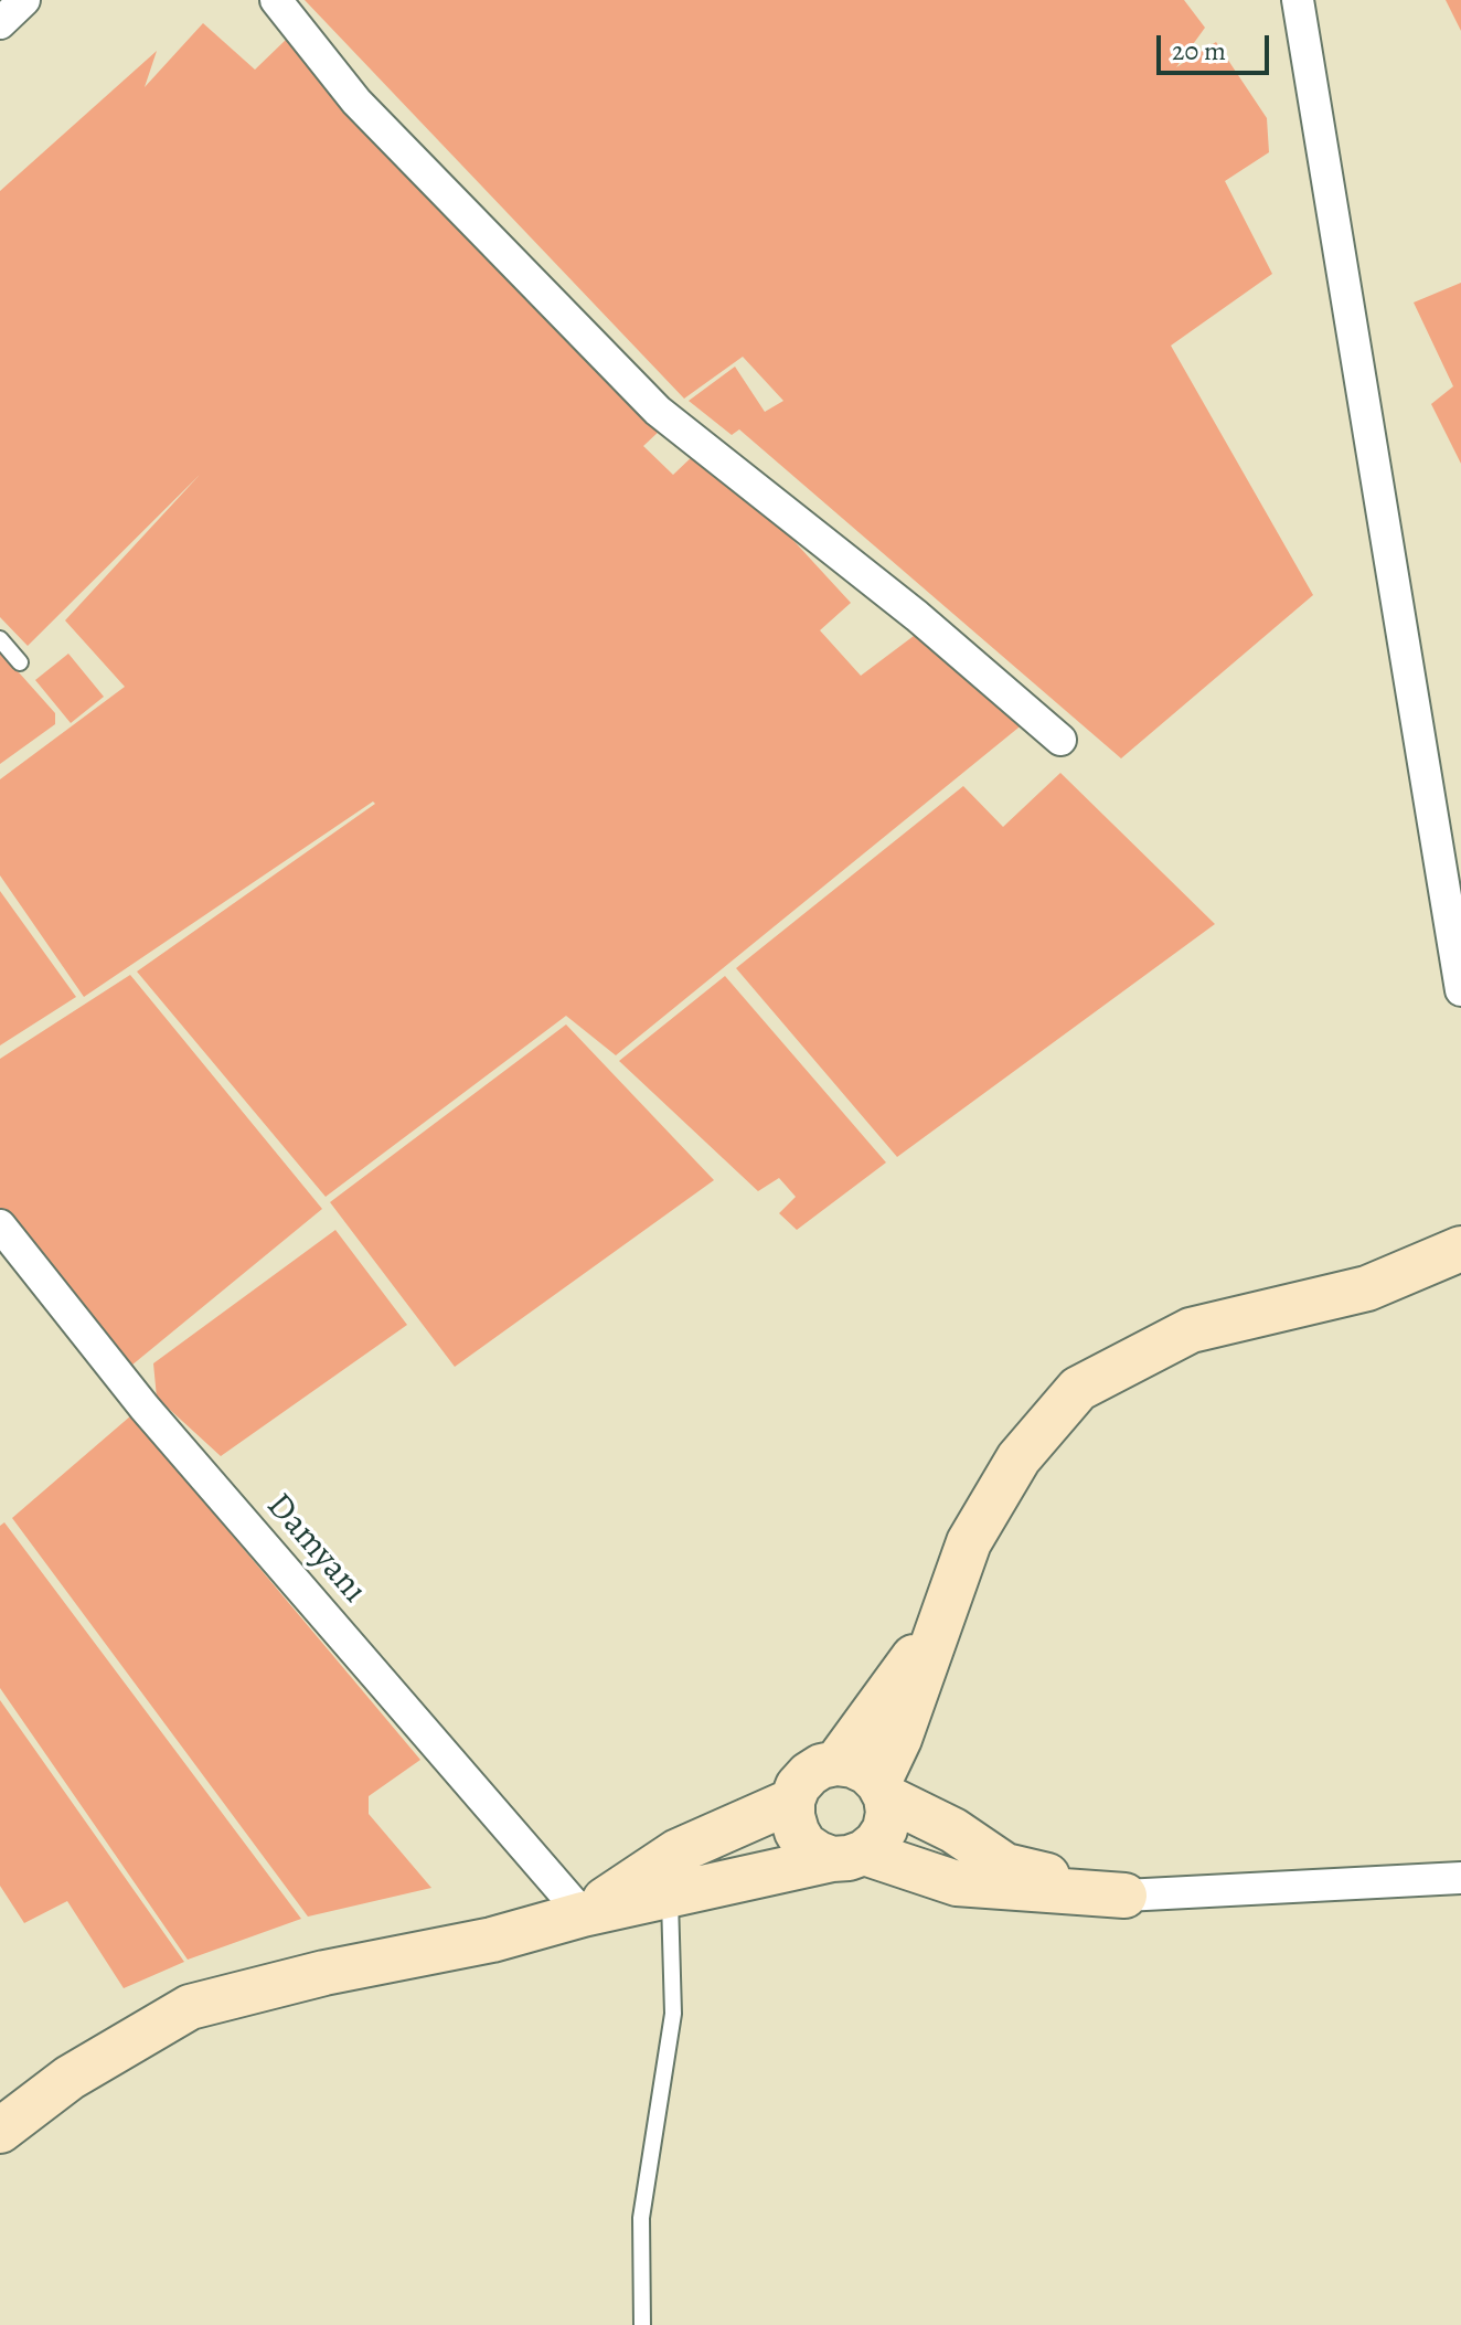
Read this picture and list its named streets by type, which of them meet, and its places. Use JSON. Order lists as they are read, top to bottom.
{
  "streets": {
    "street": ["Damyanı"]
  },
  "scale_bar": "20 m"
}
